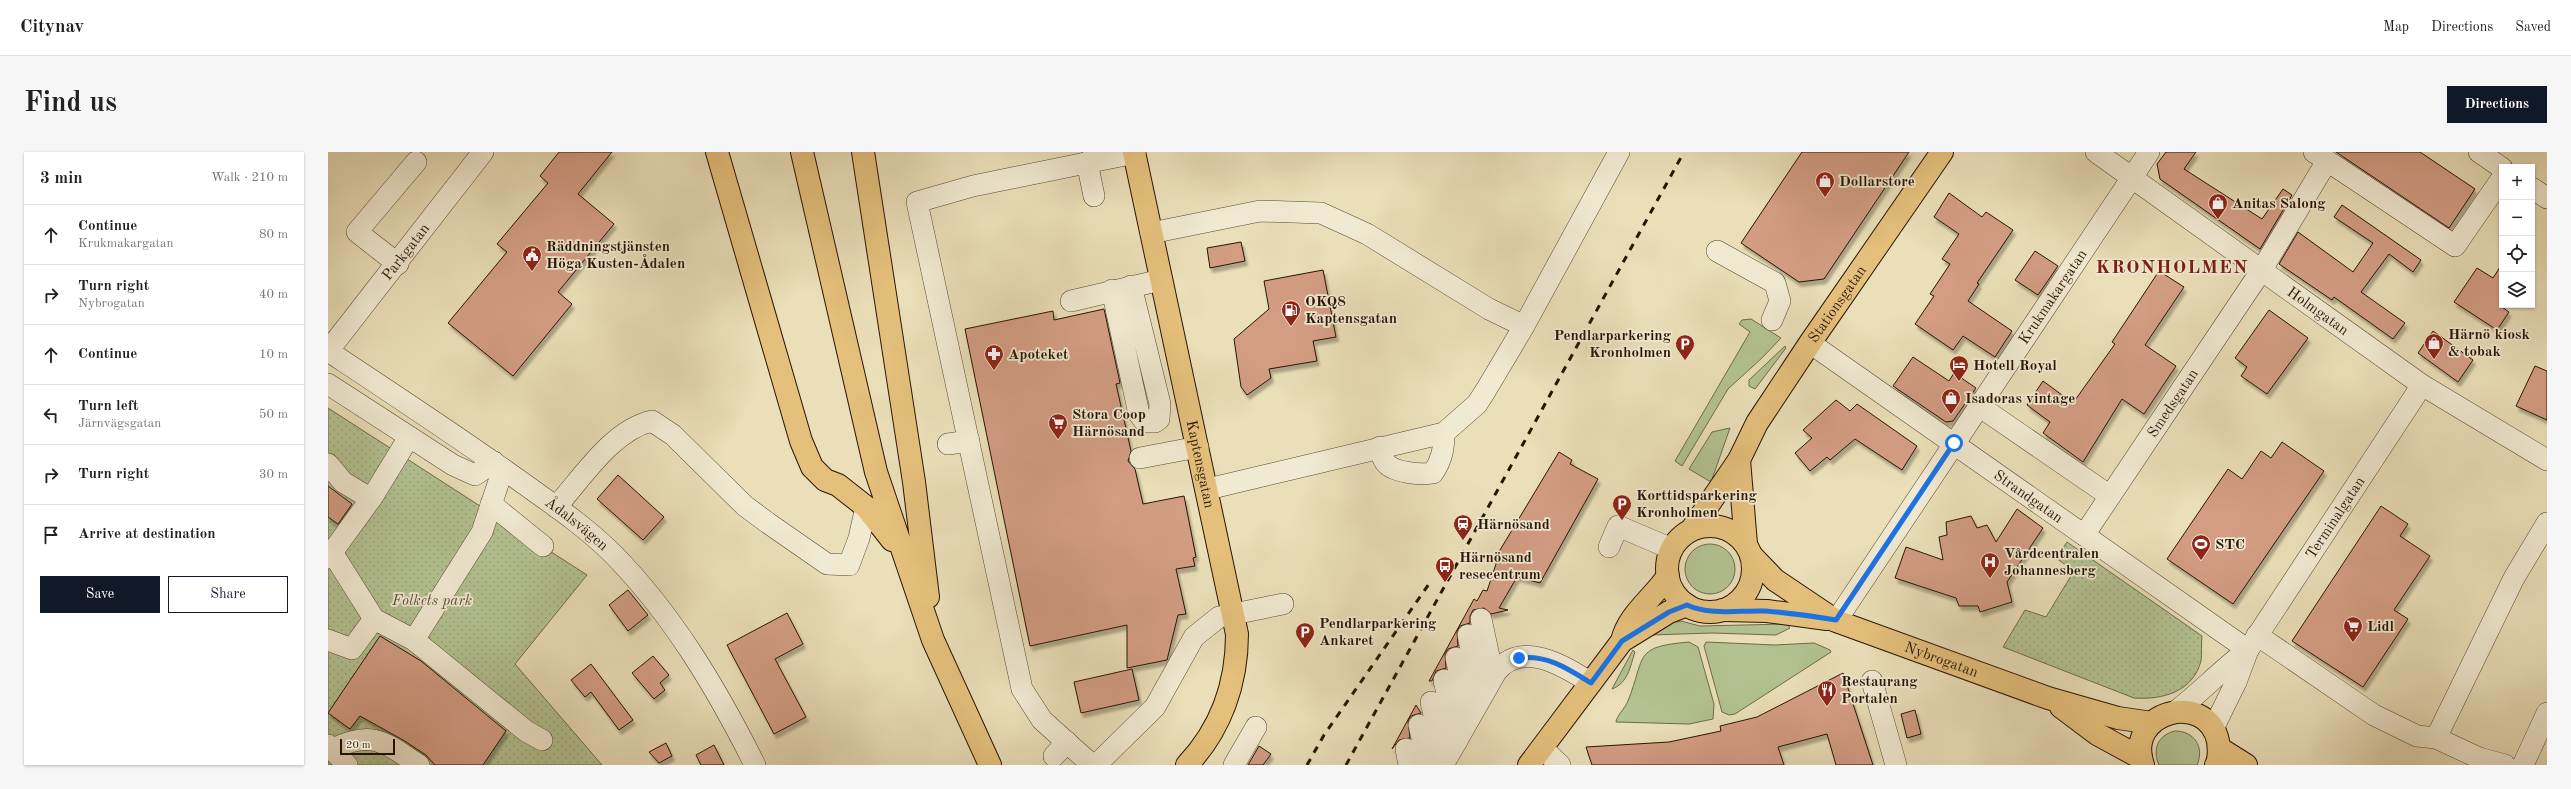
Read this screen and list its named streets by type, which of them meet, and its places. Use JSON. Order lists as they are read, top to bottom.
{
  "streets": {
    "main road": ["Stationsgatan", "Kaptensgatan", "Nybrogatan"],
    "street": [
      "Parkgatan",
      "Krukmakargatan",
      "Holmgatan",
      "Smedsgatan",
      "Strandgatan",
      "Terminalgatan",
      "Ådalsvägen"
    ]
  },
  "crossings": [
    ["Parkgatan", "Ådalsvägen"],
    ["Krukmakargatan", "Holmgatan"],
    ["Krukmakargatan", "Strandgatan"],
    ["Krukmakargatan", "Nybrogatan"],
    ["Stationsgatan", "Strandgatan"],
    ["Stationsgatan", "Nybrogatan"],
    ["Holmgatan", "Smedsgatan"],
    ["Holmgatan", "Terminalgatan"],
    ["Smedsgatan", "Strandgatan"],
    ["Strandgatan", "Terminalgatan"]
  ],
  "districts": ["KRONHOLMEN"],
  "parks": ["Folkets park"],
  "places": {
    "shop": [
      "Dollarstore",
      "Anitas Salong",
      "Härnö kiosk & tobak",
      "Isadoras vintage"
    ],
    "public building": ["Räddningstjänsten Höga Kusten-Ådalen"],
    "fuel station": ["OKQ8 Kaptensgatan"],
    "parking": ["Pendlarparkering Kronholmen", "Korttidsparkering Kronholmen", "Pendlarparkering Ankaret"],
    "pharmacy": ["Apoteket"],
    "hotel": ["Hotell Royal"],
    "supermarket": ["Stora Coop Härnösand", "Lidl"],
    "station": ["Härnösand"],
    "sports": ["STC"],
    "hospital": ["Vårdcentralen Johannesberg"],
    "bus stop": ["Härnösand resecentrum"],
    "restaurant": ["Restaurang Portalen"]
  },
  "scale_bar": "20 m",
  "page": {
    "header": "Citynav",
    "nav": ["Map", "Directions", "Saved"],
    "buttons": [
      "Directions",
      ["Save", "Share"]
    ],
    "title": "Find us",
    "heading": ["3 min", "Walk · 210 m"],
    "map_buttons": ["+", "−"],
    "list": [
      ["Continue", "Krukmakargatan", "80 m"],
      ["Turn right", "Nybrogatan", "40 m"],
      ["Continue", "10 m"],
      ["Turn left", "Järnvägsgatan", "50 m"],
      ["Turn right", "30 m"],
      "Arrive at destination"
    ],
    "scale": "20 m"
  }
}
